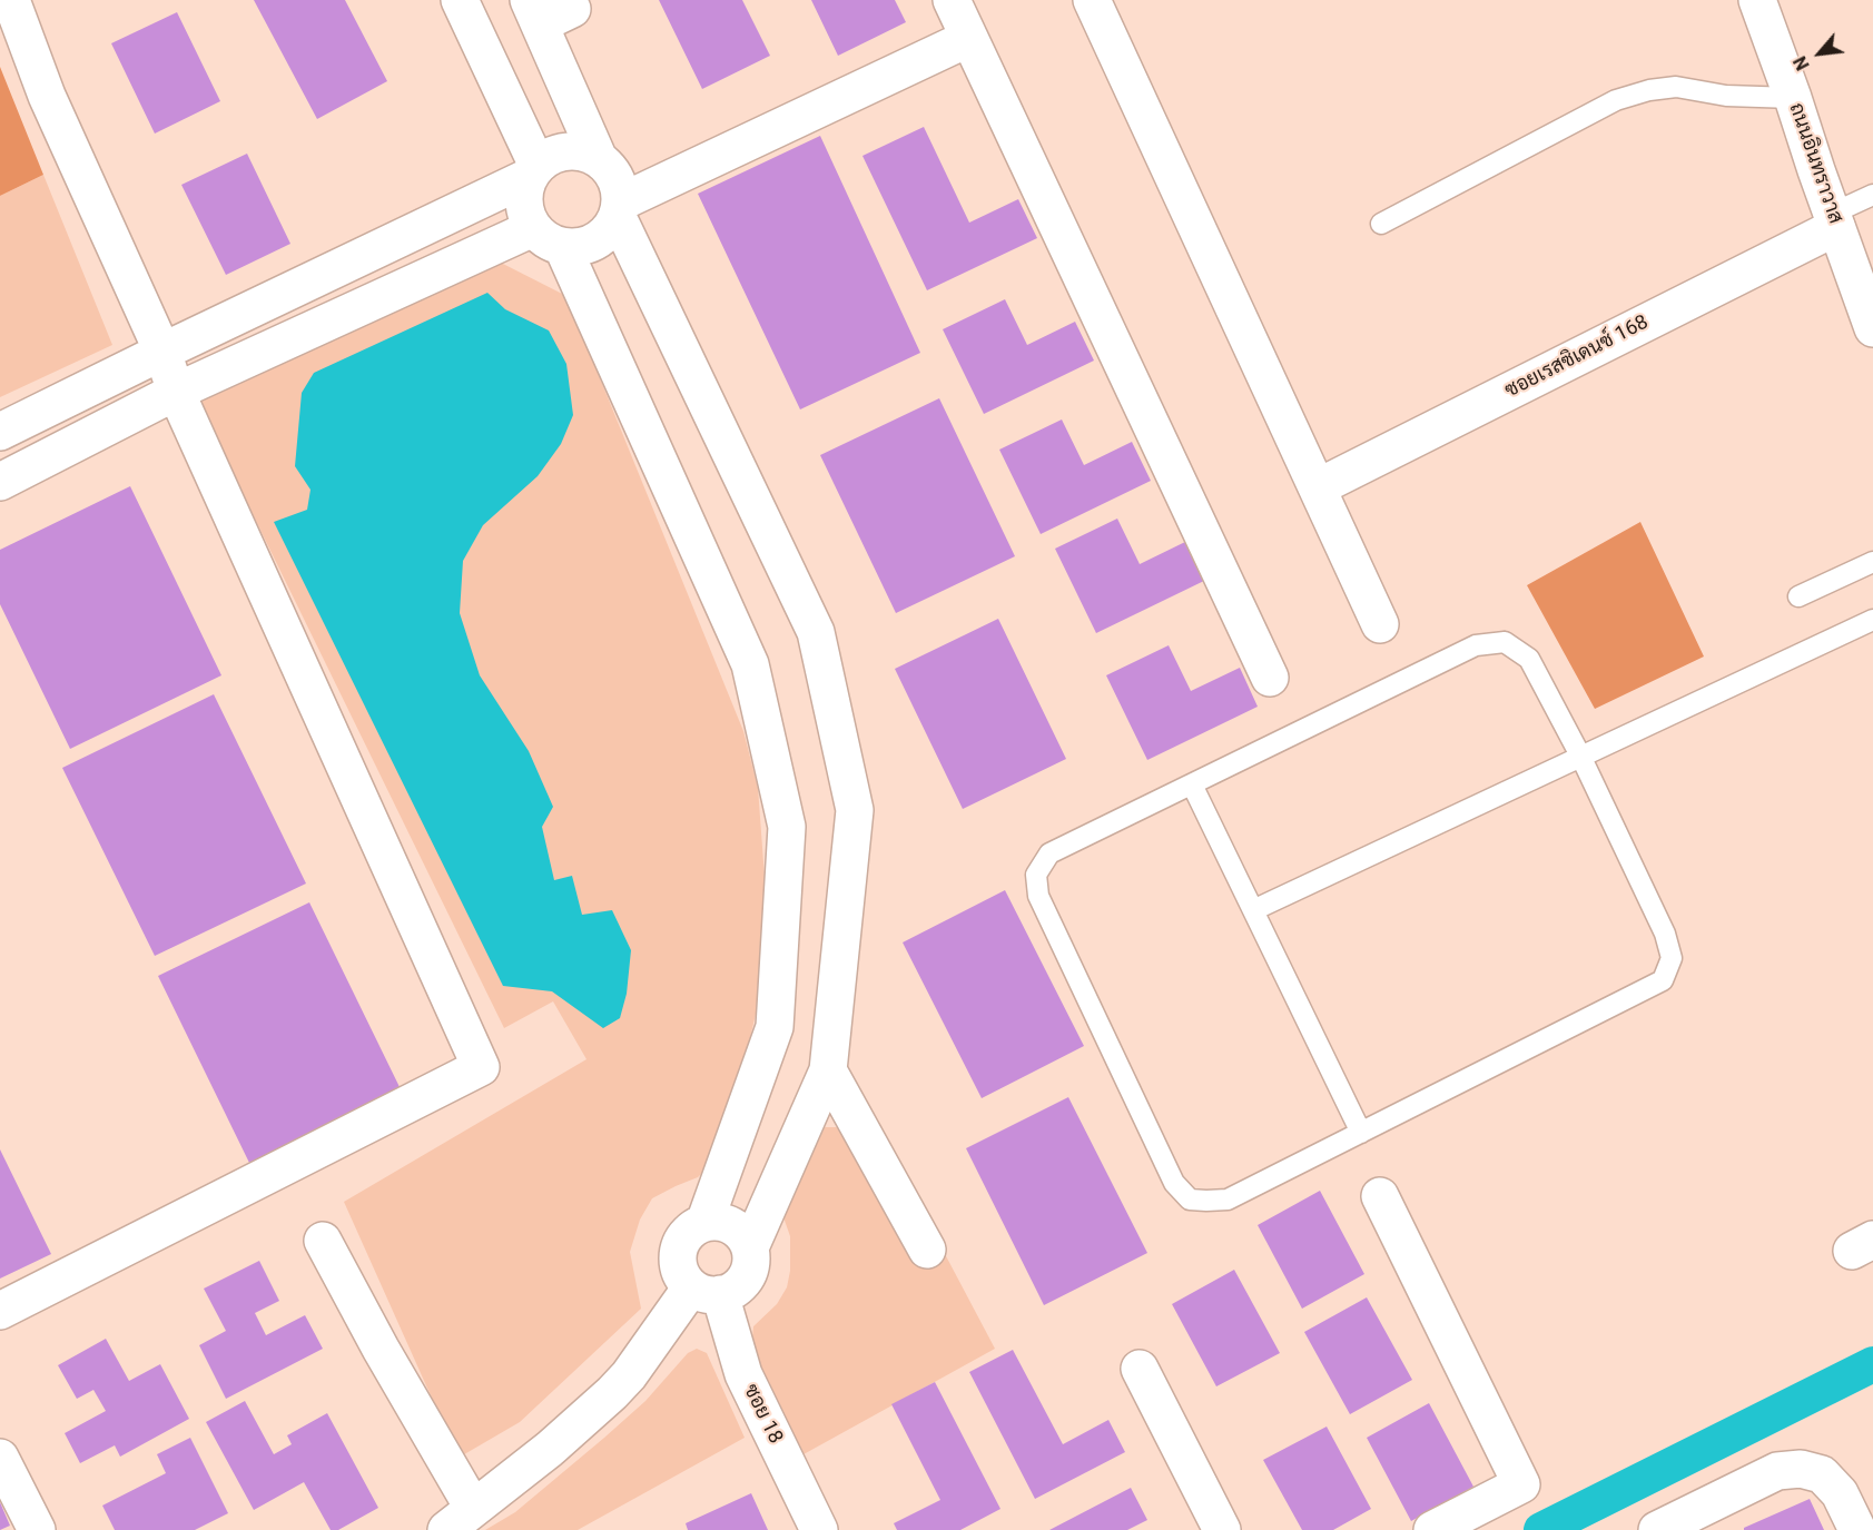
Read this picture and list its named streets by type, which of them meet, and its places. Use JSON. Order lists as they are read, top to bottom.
{
  "streets": {
    "street": ["ถนนอินทราวาส", "ซอยเรสซิเดนซ์ 168", "ซอย 18"]
  },
  "crossings": [
    ["ถนนอินทราวาส", "ซอยเรสซิเดนซ์ 168"]
  ],
  "north": "bottom left"
}
